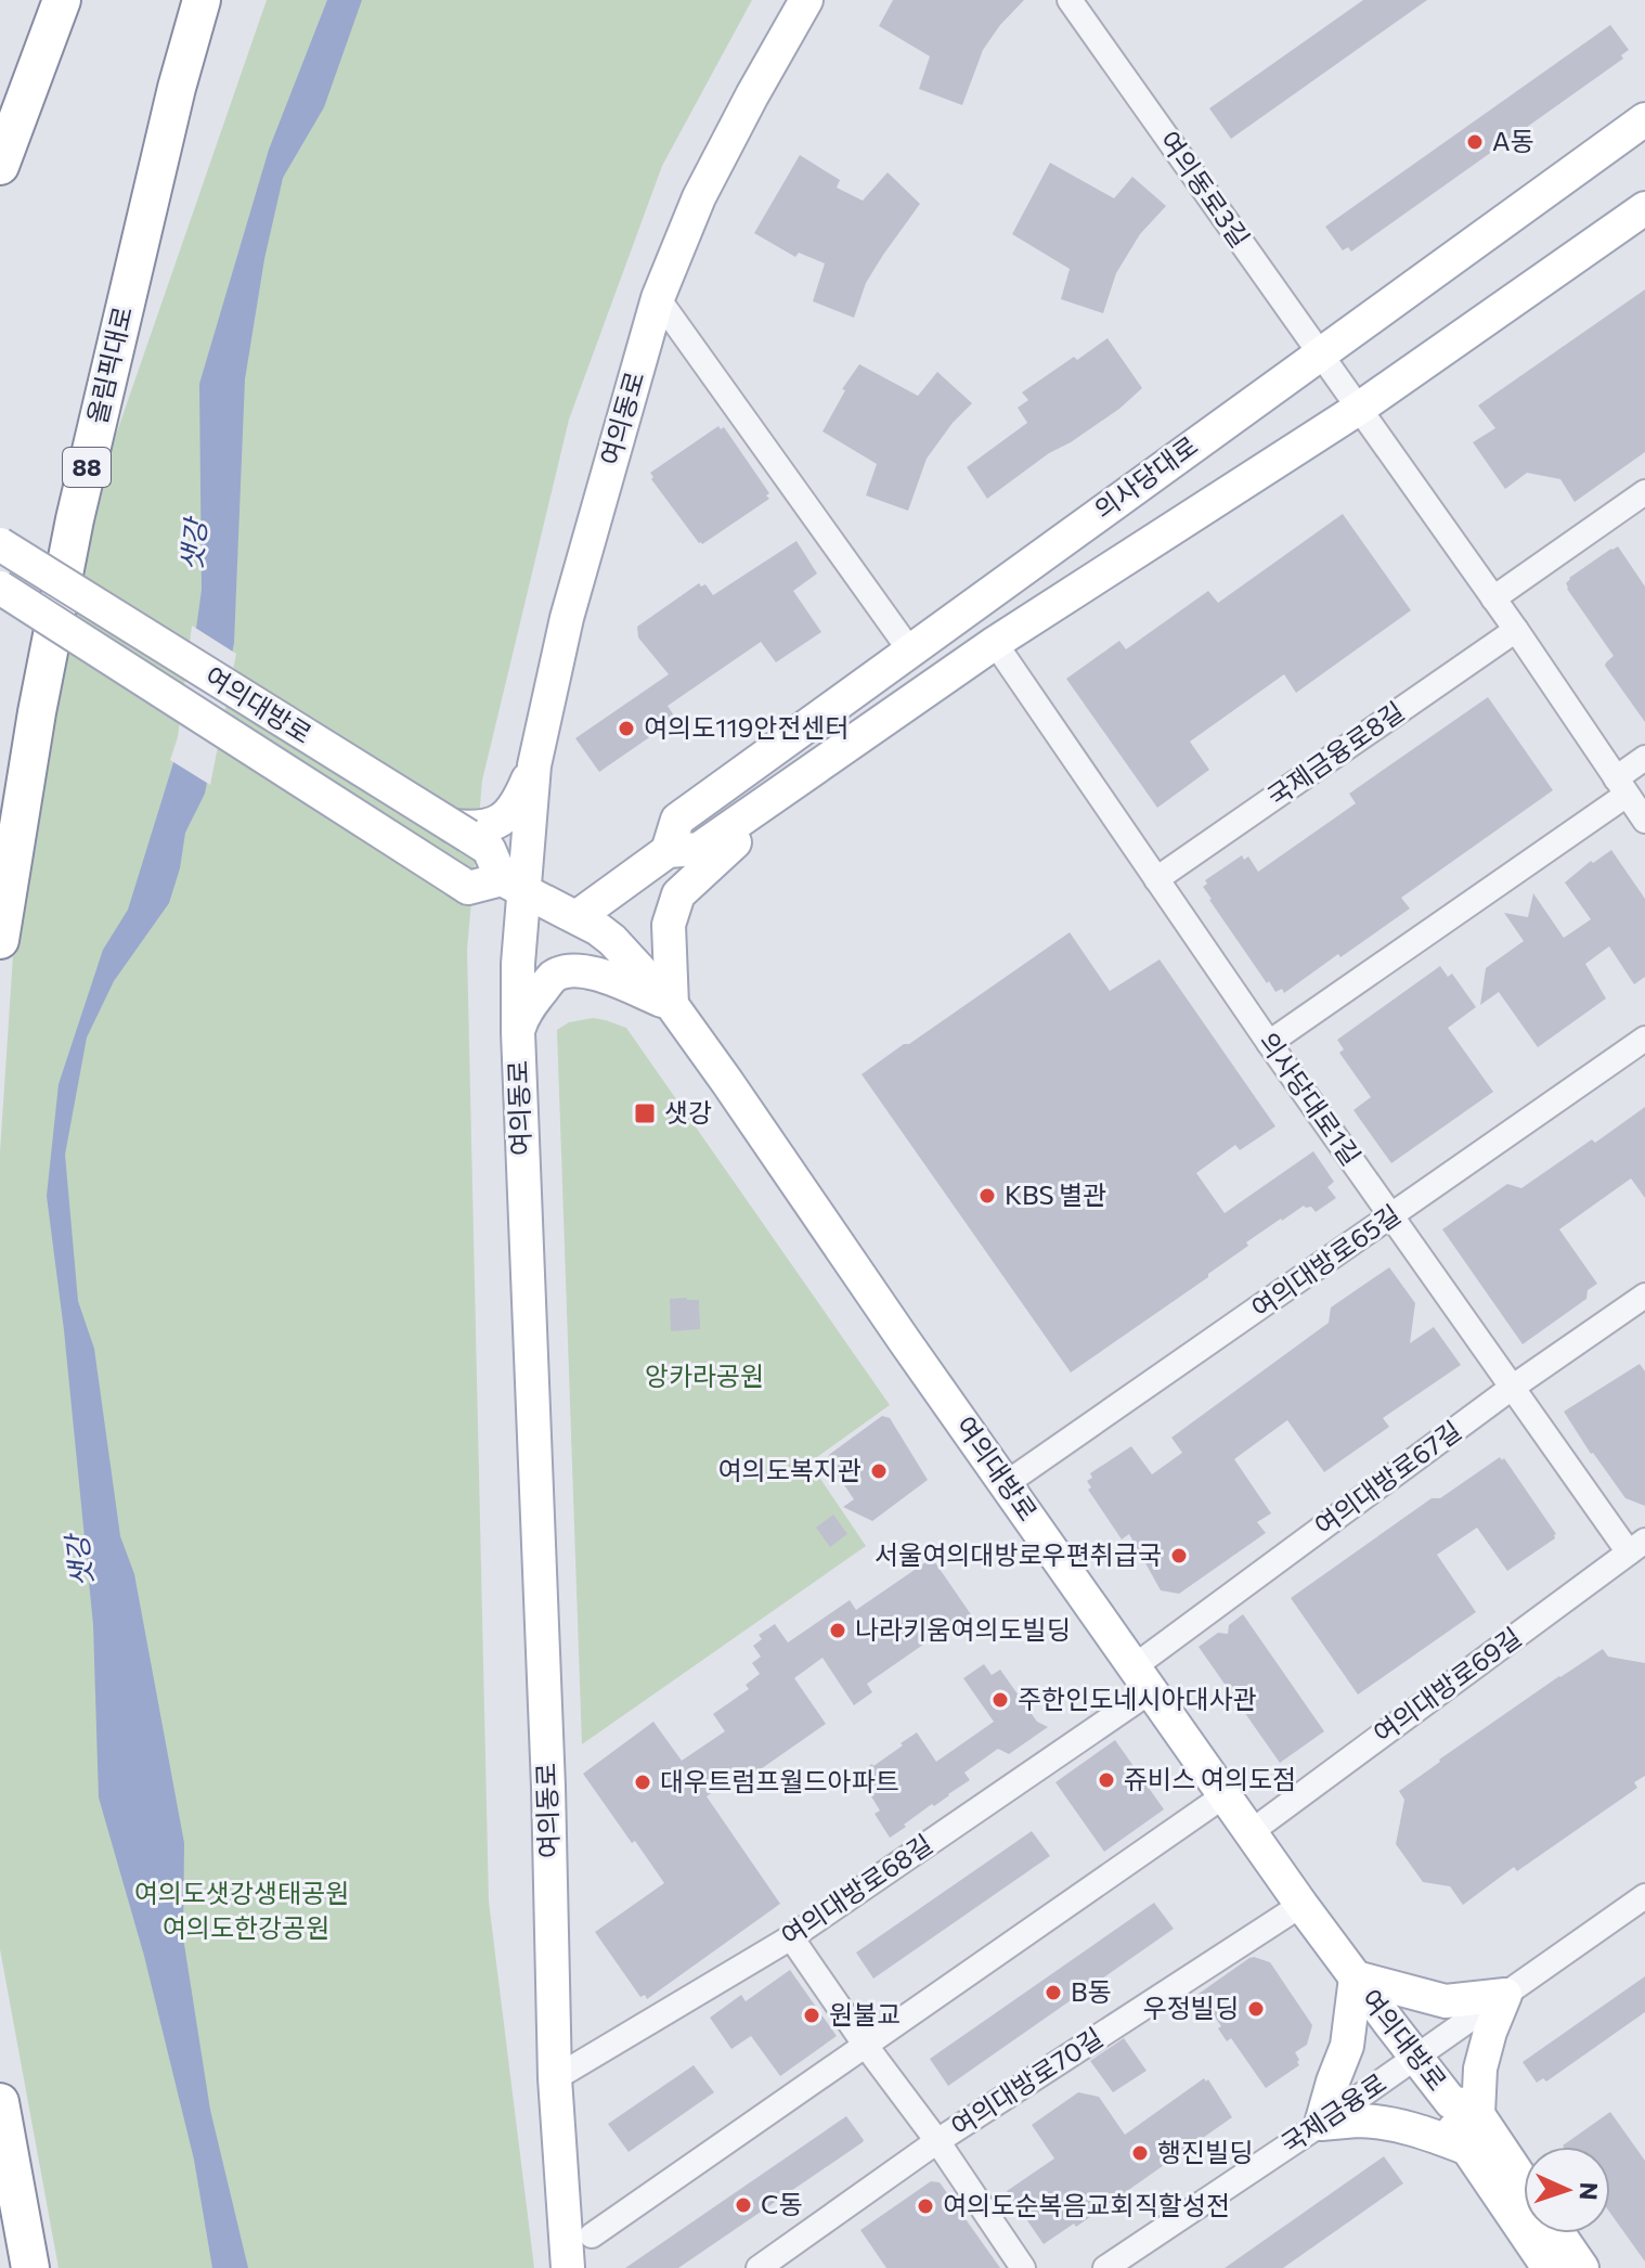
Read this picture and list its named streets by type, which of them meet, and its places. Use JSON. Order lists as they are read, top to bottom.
{
  "streets": {
    "highway": ["올림픽대로", "88"],
    "main road": ["여의동로", "의사당대로", "여의대방로"],
    "street": [
      "여의동로3길",
      "국제금융로8길",
      "의사당대로1길",
      "여의대방로65길",
      "여의대방로67길",
      "여의대방로69길",
      "여의대방로68길",
      "여의대방로70길",
      "국제금융로"
    ]
  },
  "crossings": [
    ["여의동로3길", "의사당대로"],
    ["여의동로", "여의대방로"],
    ["여의동로", "여의대방로68길"],
    ["의사당대로", "여의대방로"],
    ["의사당대로", "의사당대로1길"],
    ["여의대방로", "여의대방로65길"],
    ["여의대방로", "여의대방로67길"],
    ["여의대방로", "여의대방로69길"],
    ["여의대방로", "여의대방로68길"],
    ["여의대방로", "여의대방로70길"],
    ["여의대방로", "국제금융로"],
    ["국제금융로8길", "의사당대로1길"],
    ["의사당대로1길", "여의대방로65길"],
    ["의사당대로1길", "여의대방로67길"],
    ["의사당대로1길", "여의대방로69길"],
    ["여의대방로67길", "여의대방로68길"]
  ],
  "water": ["샛강"],
  "parks": ["앙카라공원", "여의도샛강생태공원", "여의도한강공원"],
  "places": {
    "other": [
      "A동",
      "여의도119안전센터",
      "KBS 별관",
      "여의도복지관",
      "서울여의대방로우편취급국",
      "나라키움여의도빌딩",
      "주한인도네시아대사관",
      "쥬비스 여의도점",
      "대우트럼프월드아파트",
      "B동",
      "우정빌딩",
      "원불교",
      "행진빌딩",
      "C동",
      "여의도순복음교회직할성전"
    ],
    "transit": ["샛강"]
  },
  "north": "right"
}
